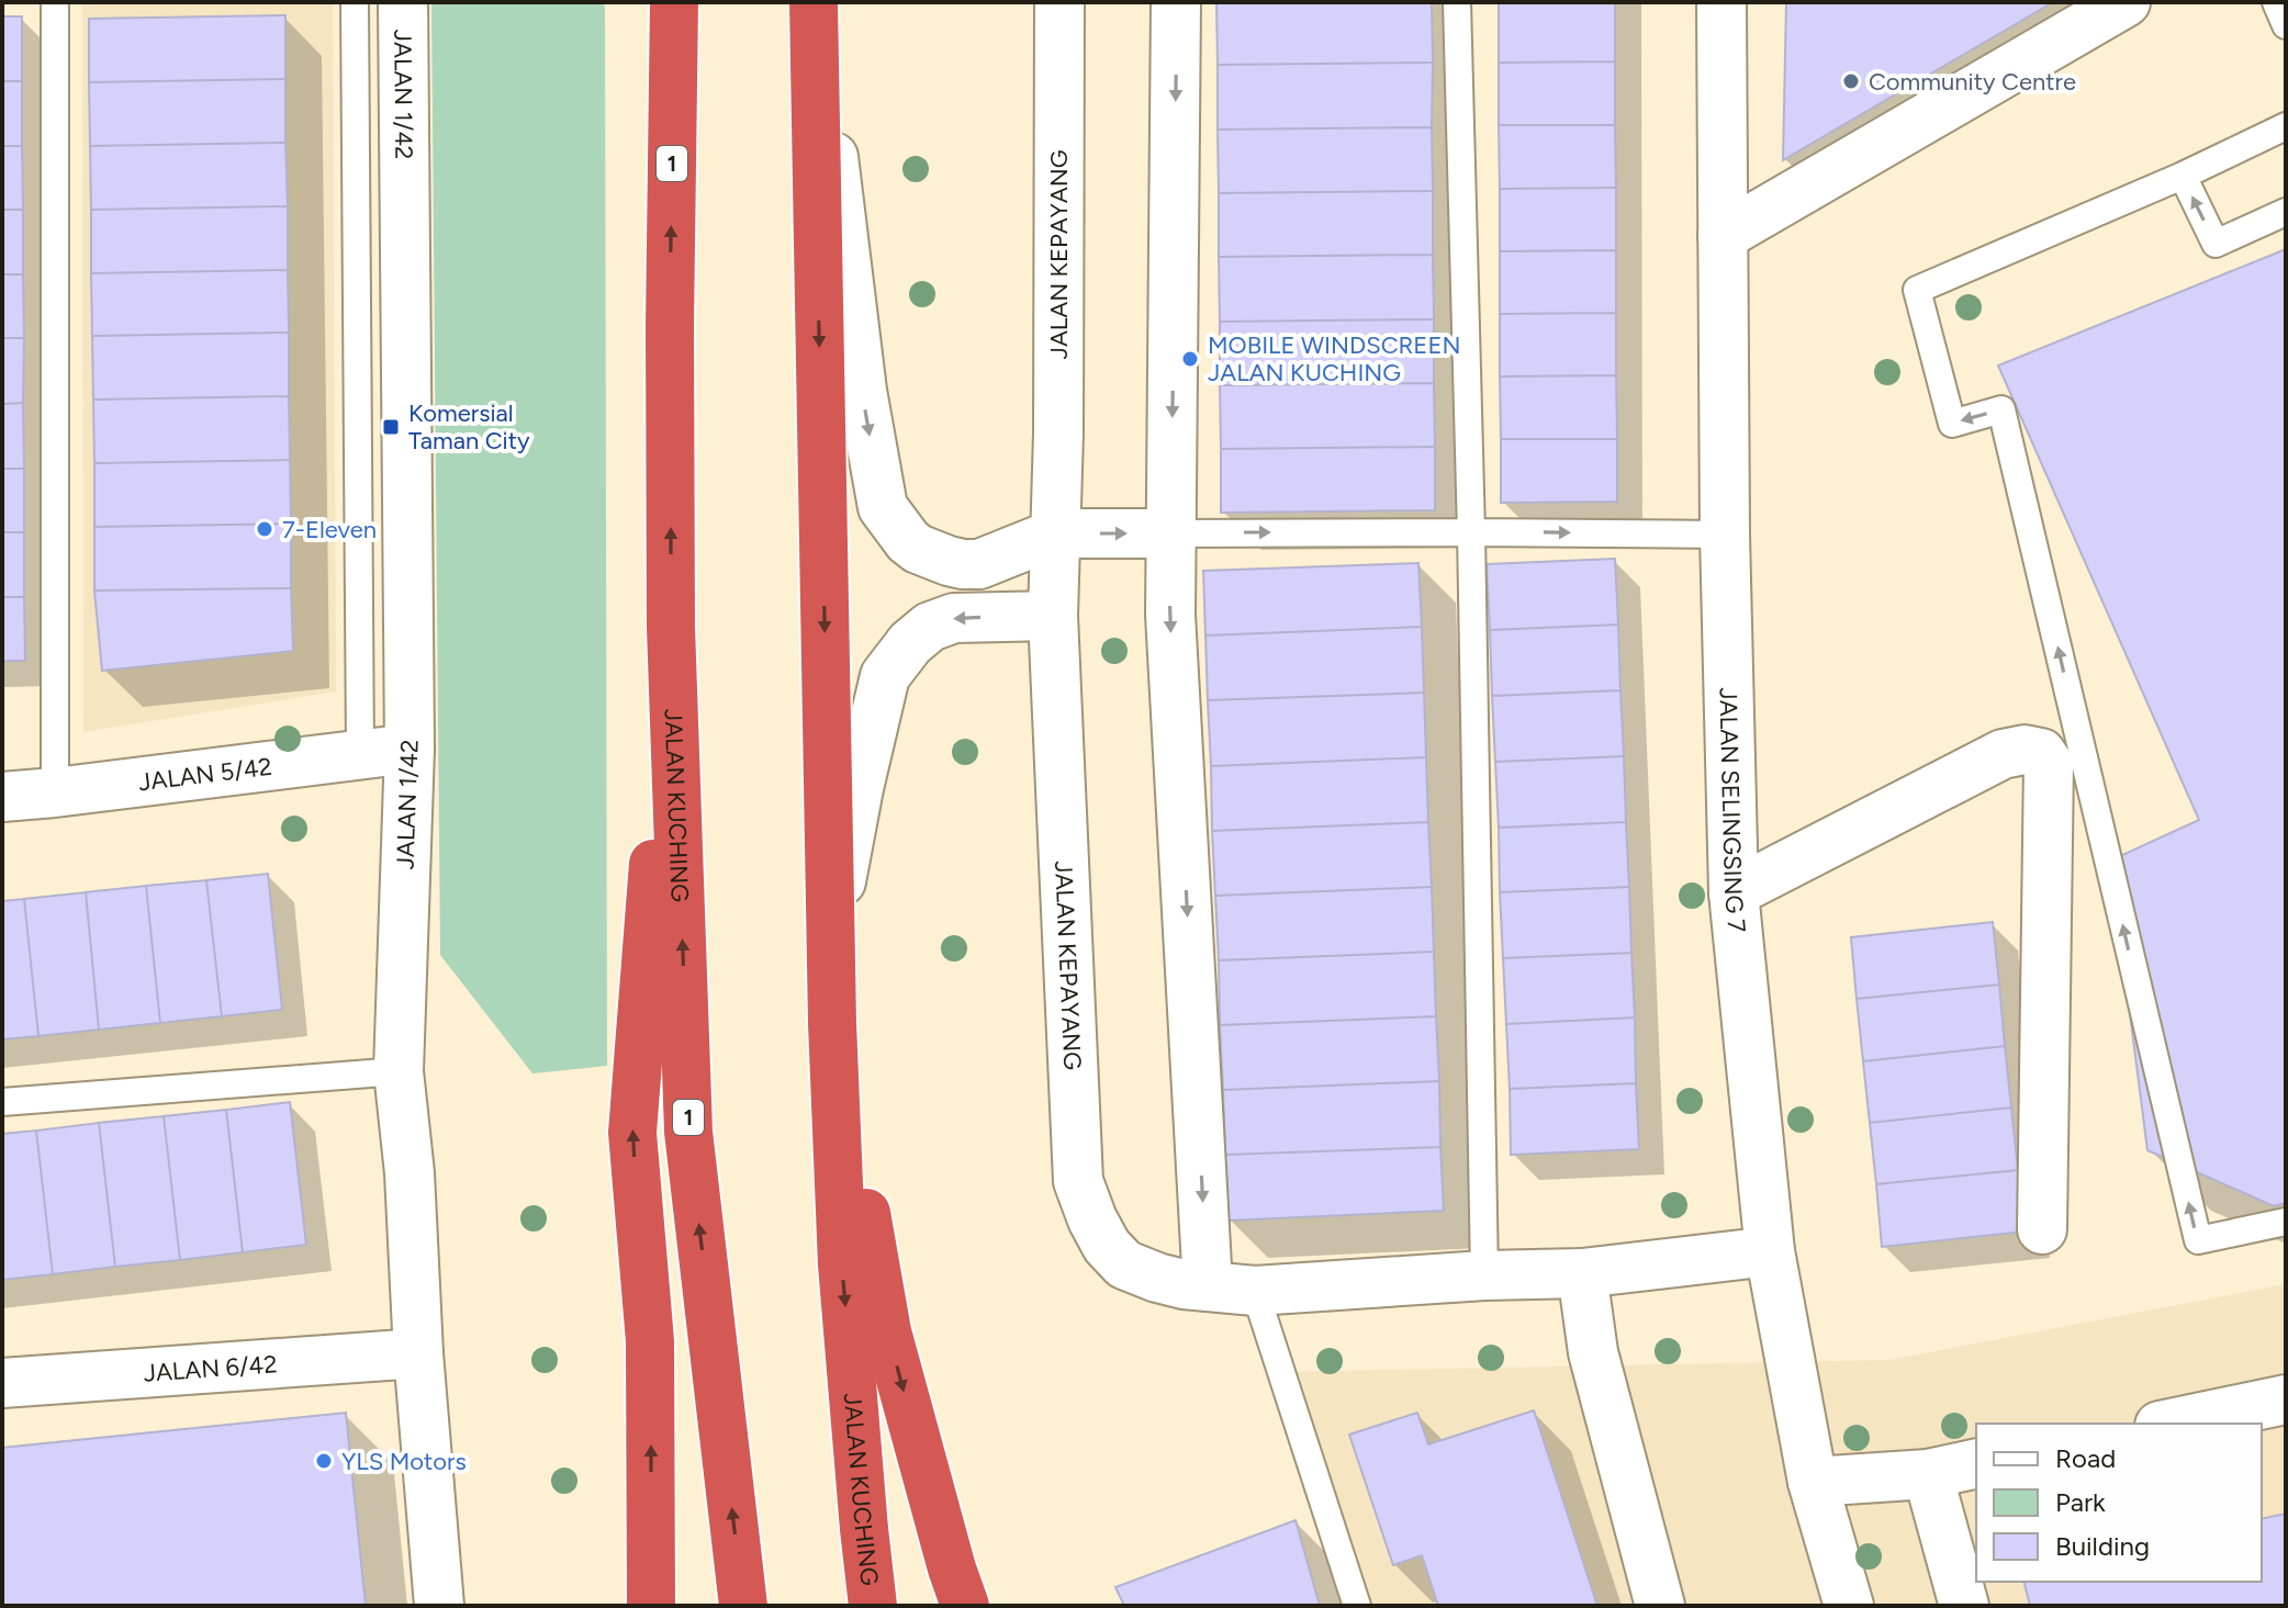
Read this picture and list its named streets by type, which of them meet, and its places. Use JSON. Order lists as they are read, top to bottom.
{
  "streets": {
    "highway": ["1", "JALAN KUCHING"],
    "street": [
      "JALAN 1/42",
      "JALAN KEPAYANG",
      "JALAN 5/42",
      "JALAN SELINGSING 7",
      "JALAN 6/42"
    ]
  },
  "crossings": [
    ["JALAN 1/42", "JALAN 5/42"],
    ["JALAN 1/42", "JALAN 6/42"],
    ["JALAN KEPAYANG", "JALAN SELINGSING 7"]
  ],
  "places": {
    "other": [
      "Community Centre",
      "MOBILE WINDSCREEN JALAN KUCHING",
      "7-Eleven",
      "YLS Motors"
    ],
    "transit": ["Komersial Taman City"]
  },
  "legend": ["Road", "Park", "Building"]
}
